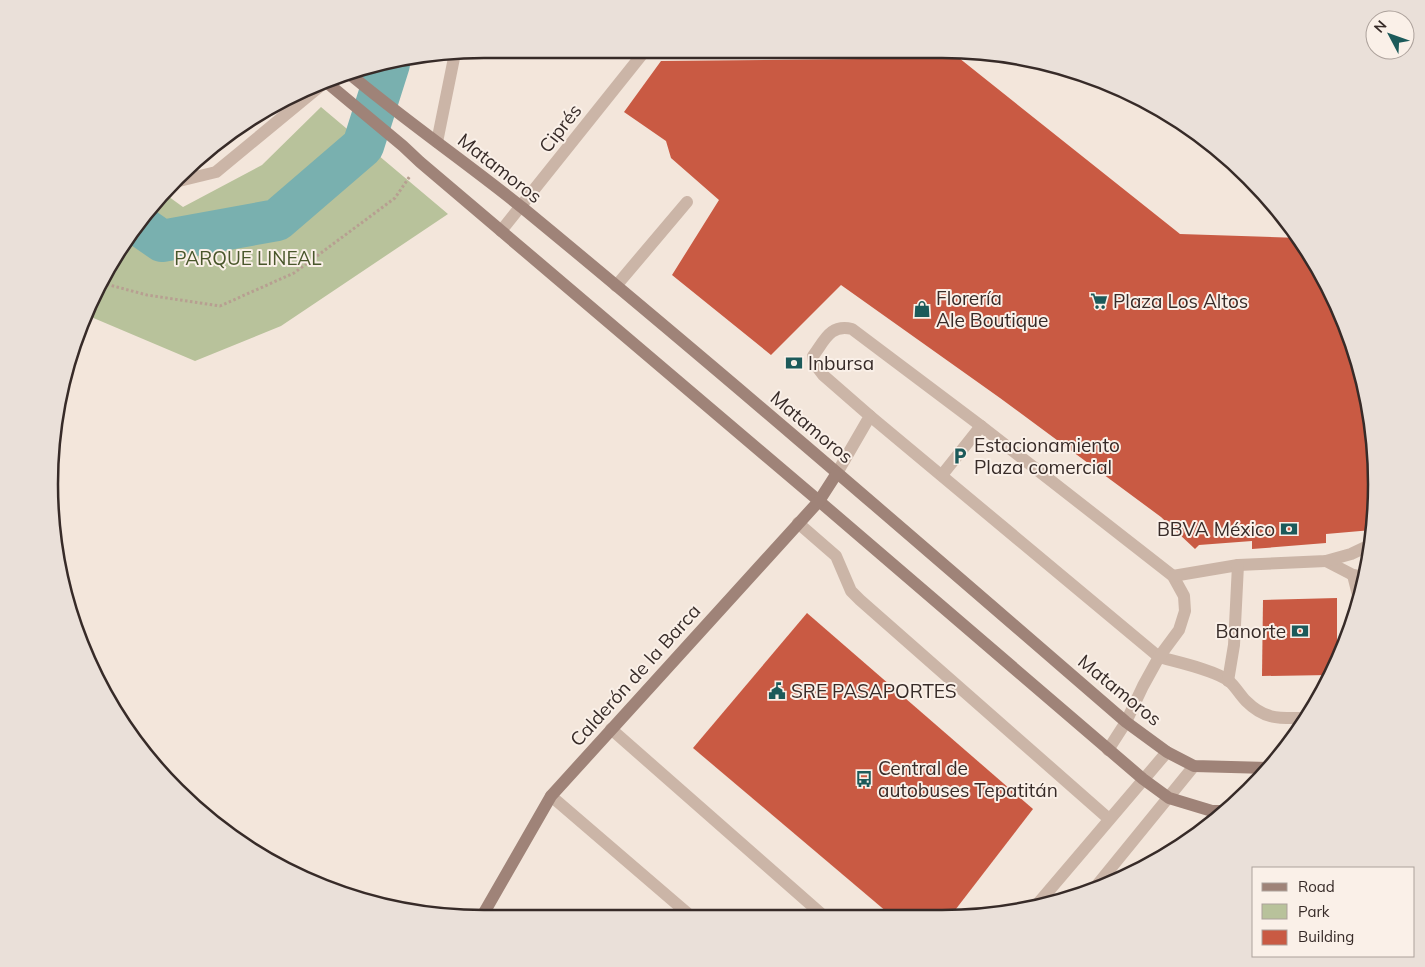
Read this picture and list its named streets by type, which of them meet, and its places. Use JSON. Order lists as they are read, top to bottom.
{
  "streets": {
    "street": ["Ciprés", "Matamoros", "Calderón de la Barca"]
  },
  "crossings": [
    ["Ciprés", "Matamoros"],
    ["Matamoros", "Calderón de la Barca"]
  ],
  "parks": ["PARQUE LINEAL"],
  "places": {
    "supermarket": ["Plaza Los Altos"],
    "shop": ["Florería Ale Boutique"],
    "bank": ["Inbursa", "BBVA México", "Banorte"],
    "parking": ["Estacionamiento Plaza comercial"],
    "public building": ["SRE PASAPORTES"],
    "bus stop": ["Central de autobuses Tepatitán"]
  },
  "legend": ["Road", "Park", "Building"],
  "north": "top left"
}
